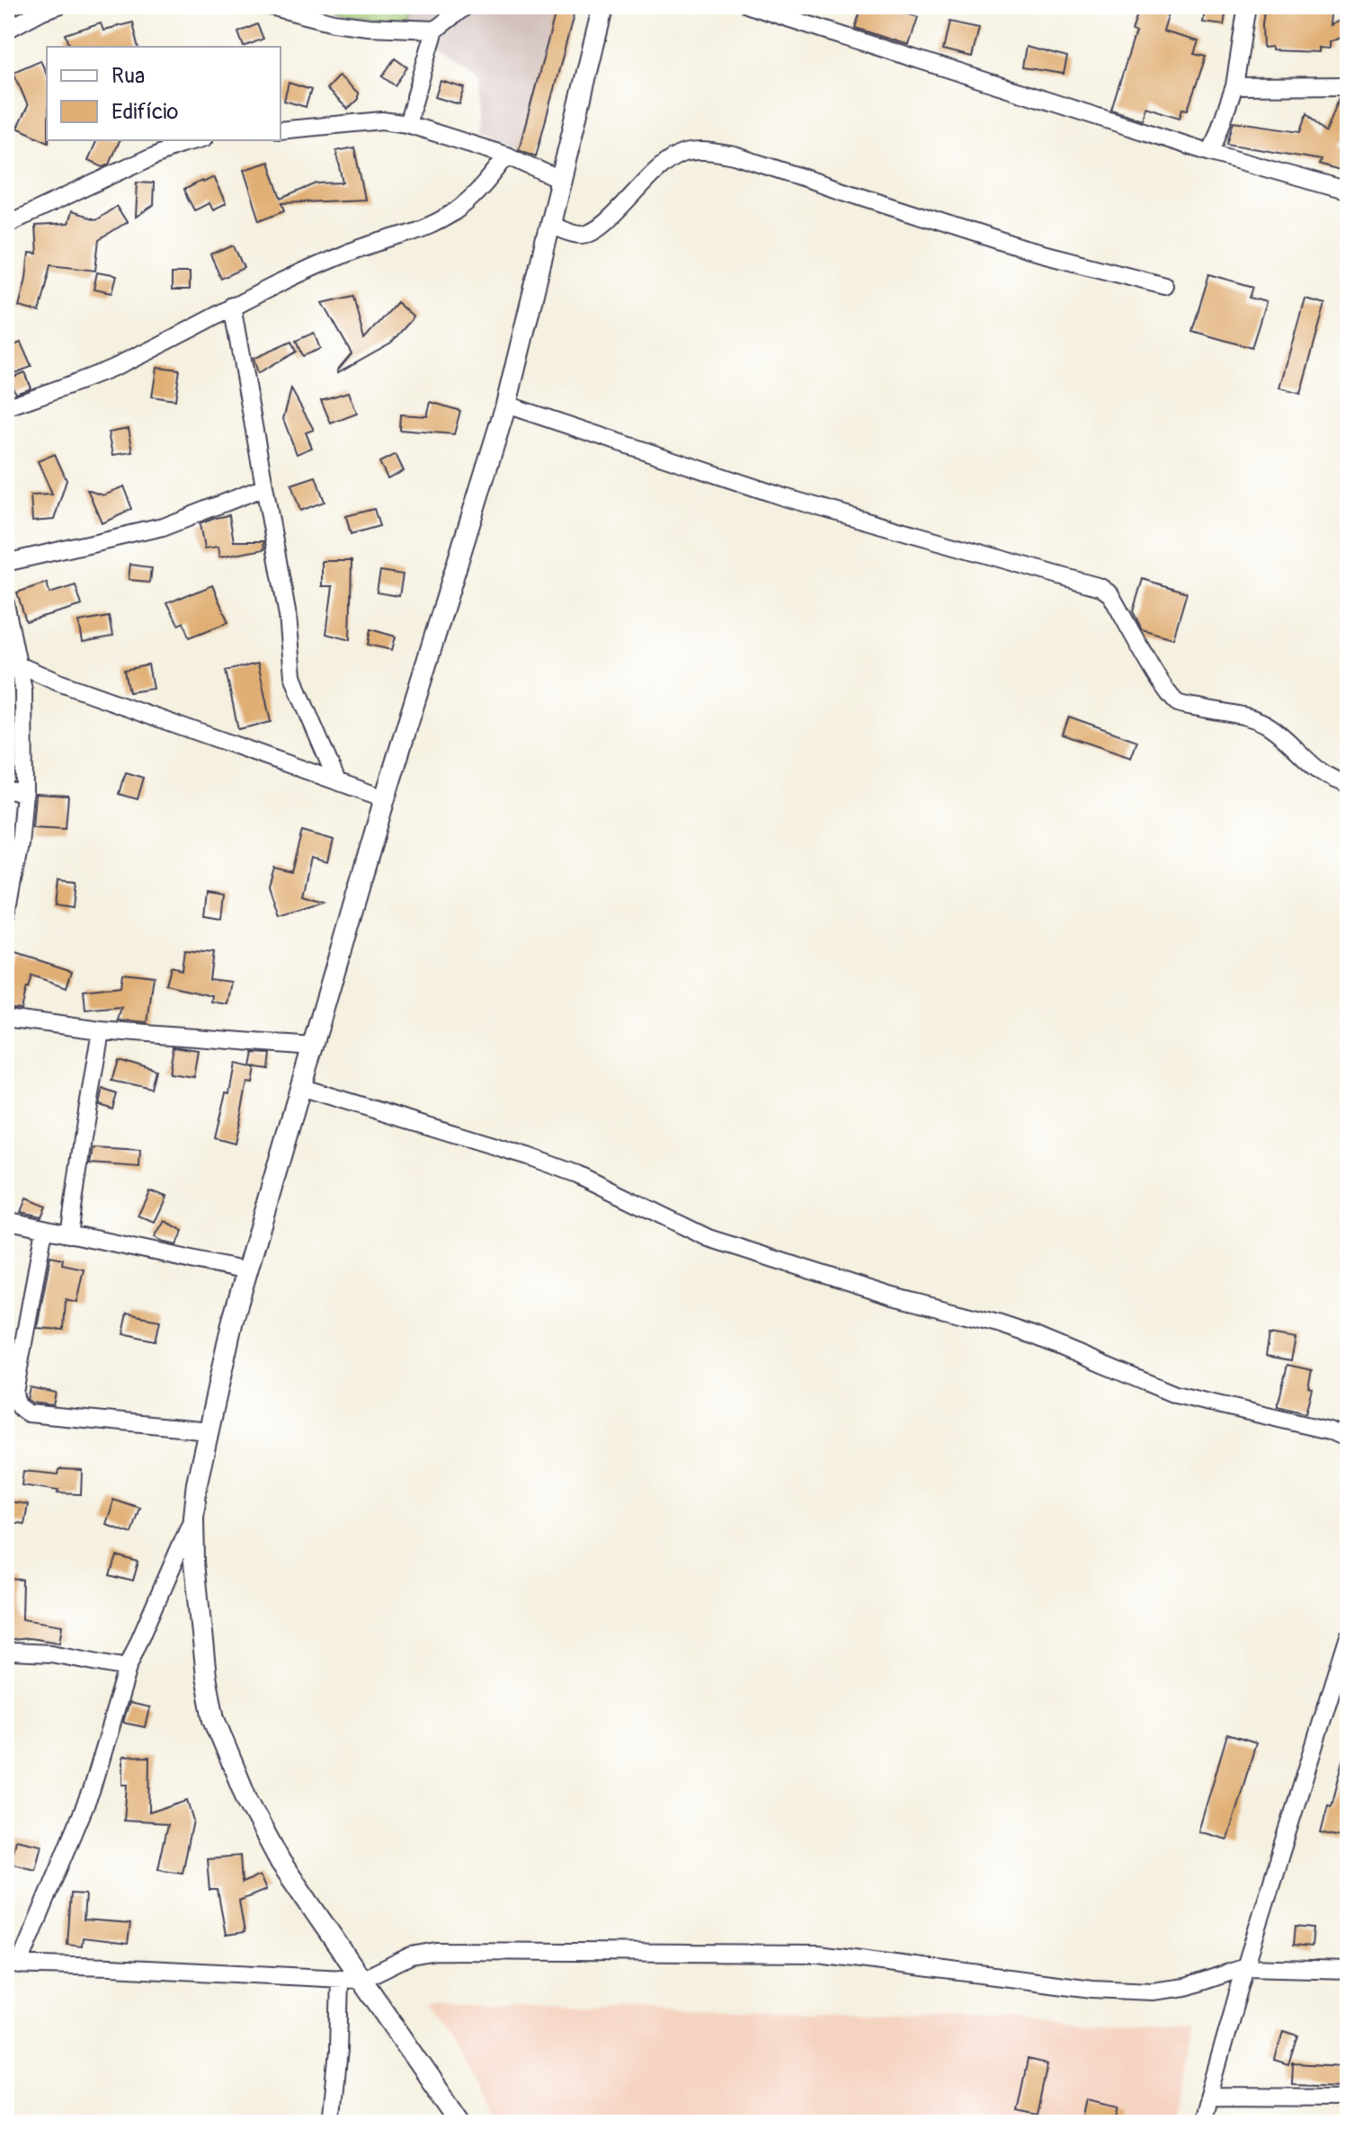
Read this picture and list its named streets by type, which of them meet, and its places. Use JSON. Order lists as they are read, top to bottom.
{
  "legend": ["Rua", "Edifício"]
}
